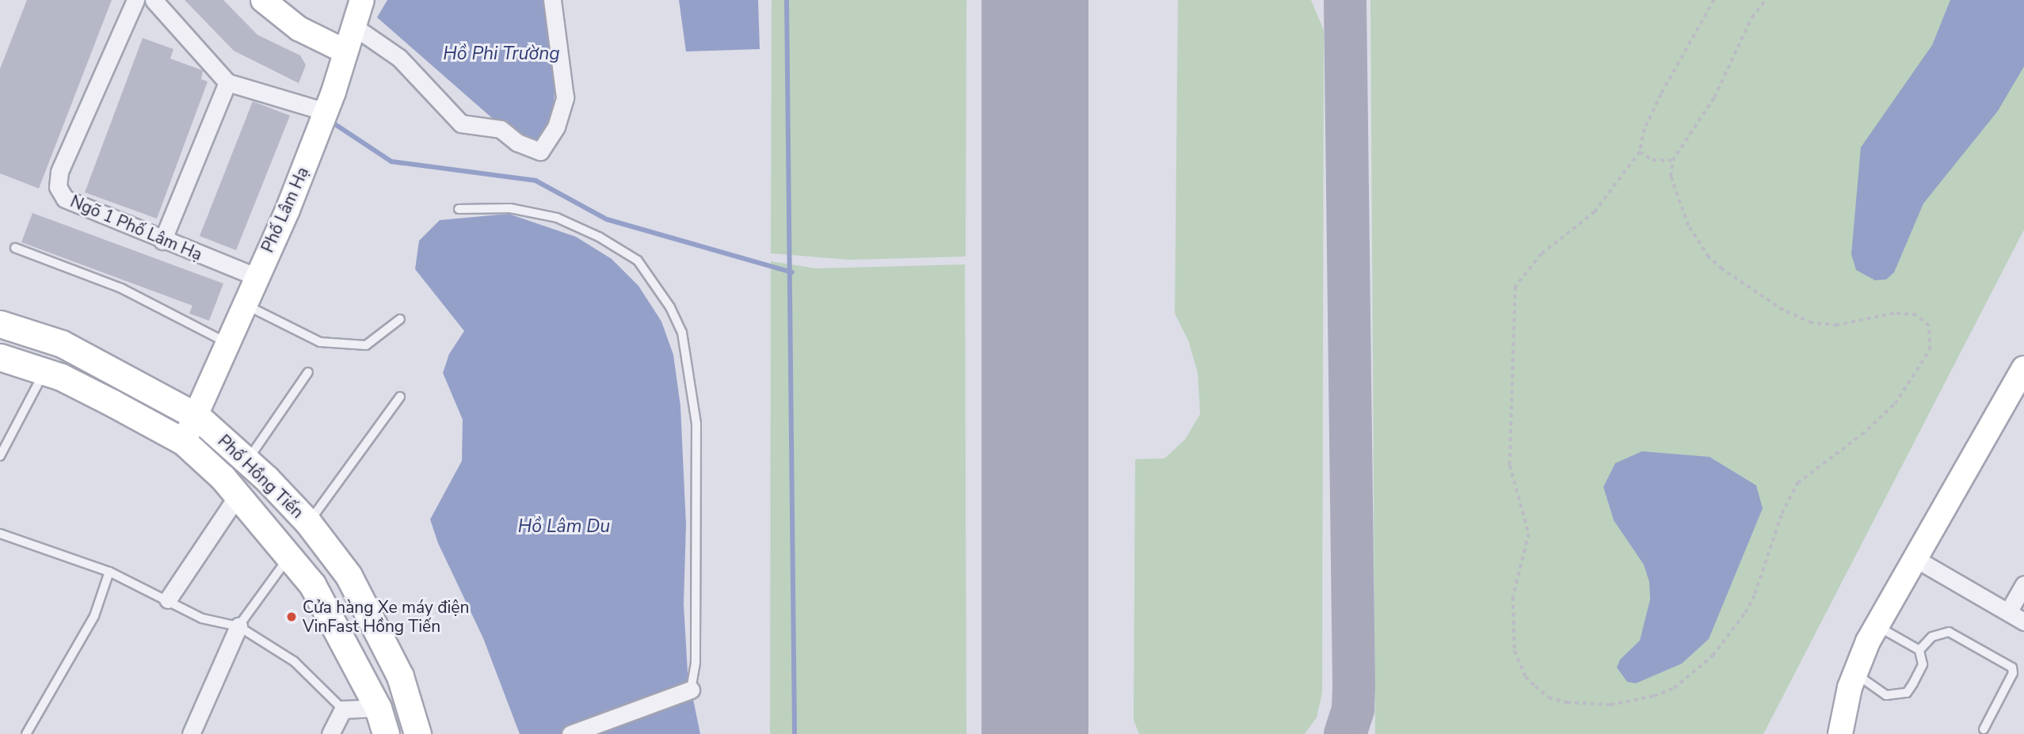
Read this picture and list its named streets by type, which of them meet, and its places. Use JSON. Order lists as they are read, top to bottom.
{
  "streets": {
    "main road": ["Phố Hồng Tiến"],
    "street": ["Phố Lâm Hạ", "Ngõ 1 Phố Lâm Hạ"]
  },
  "crossings": [
    ["Phố Lâm Hạ", "Ngõ 1 Phố Lâm Hạ"],
    ["Phố Lâm Hạ", "Phố Hồng Tiến"]
  ],
  "water": ["Hồ Phi Trường", "Hồ Lâm Du"],
  "places": ["Cửa hàng Xe máy điện VinFast Hồng Tiến"]
}
